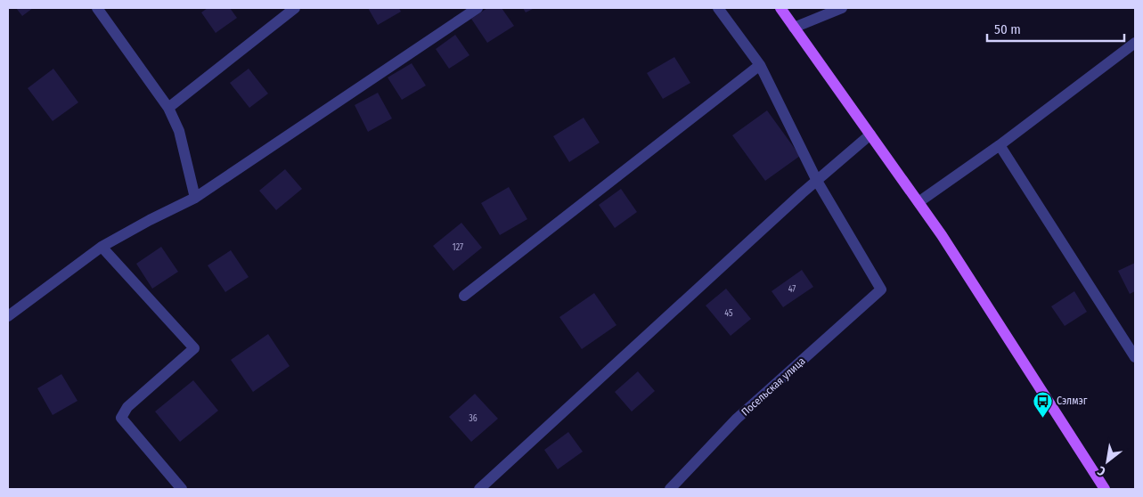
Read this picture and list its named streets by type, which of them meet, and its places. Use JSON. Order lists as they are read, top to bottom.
{
  "streets": {
    "street": ["Посельская улица"]
  },
  "places": {
    "bus stop": ["Сэлмэг"]
  },
  "house_numbers": [
    "127",
    "47",
    "45",
    "36"
  ],
  "scale_bar": "50 m",
  "north": "bottom left"
}
